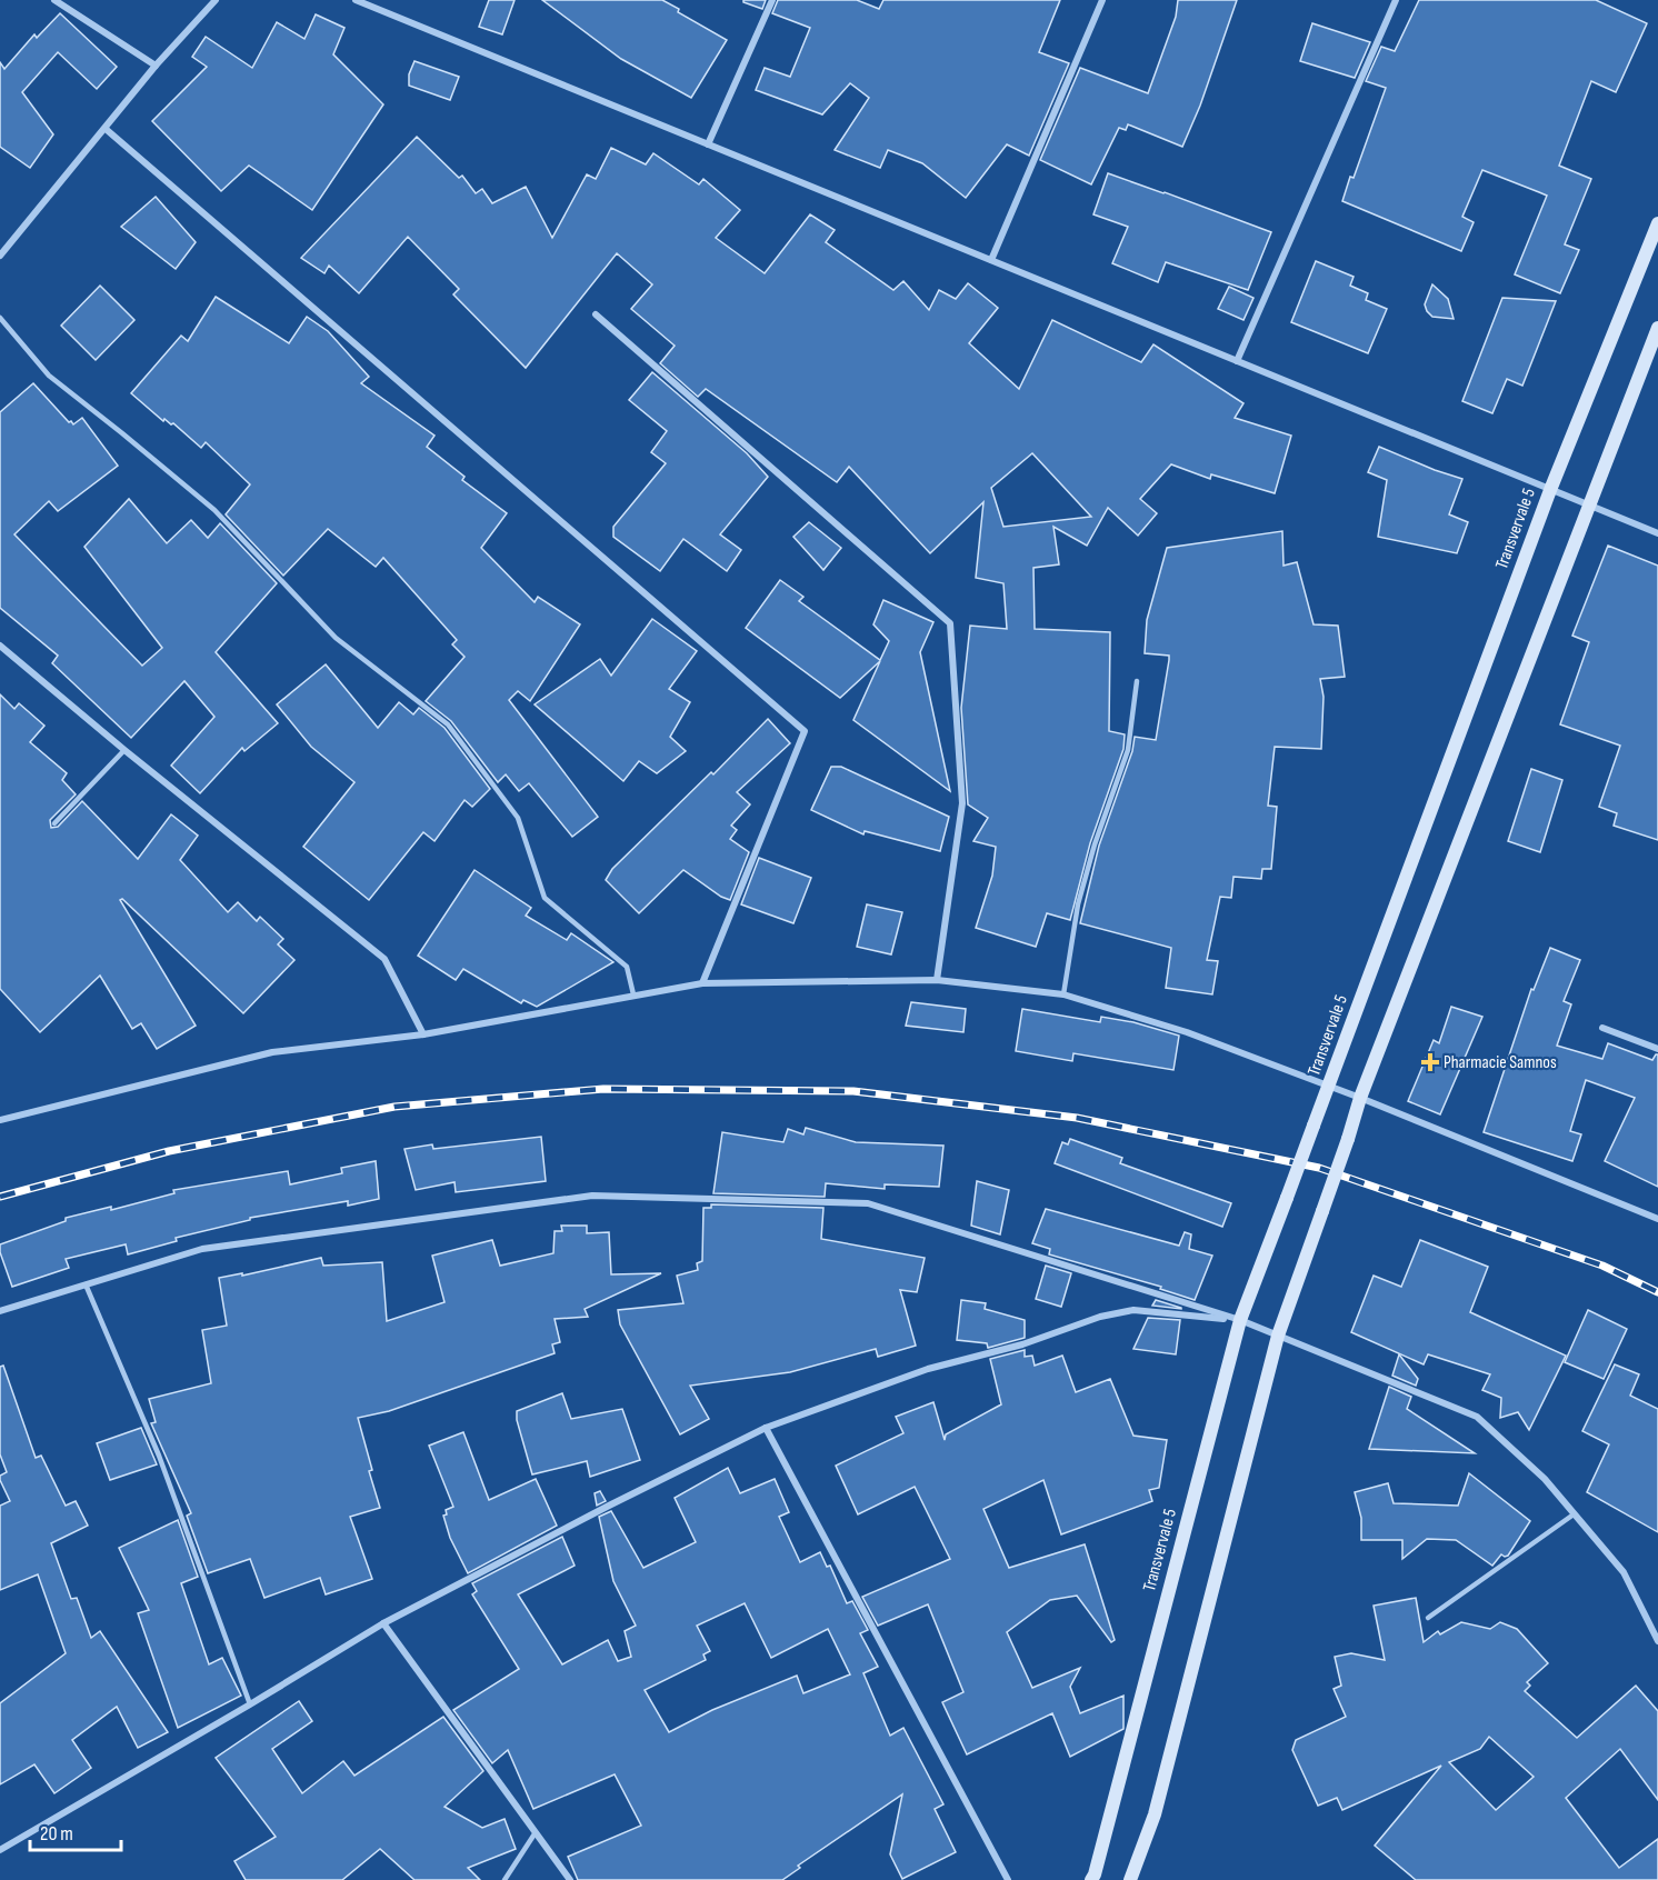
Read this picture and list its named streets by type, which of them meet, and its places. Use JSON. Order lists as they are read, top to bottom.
{
  "streets": {
    "main road": ["Transvervale 5"]
  },
  "places": {
    "health": ["Pharmacie Samnos"]
  },
  "scale_bar": "20 m"
}
